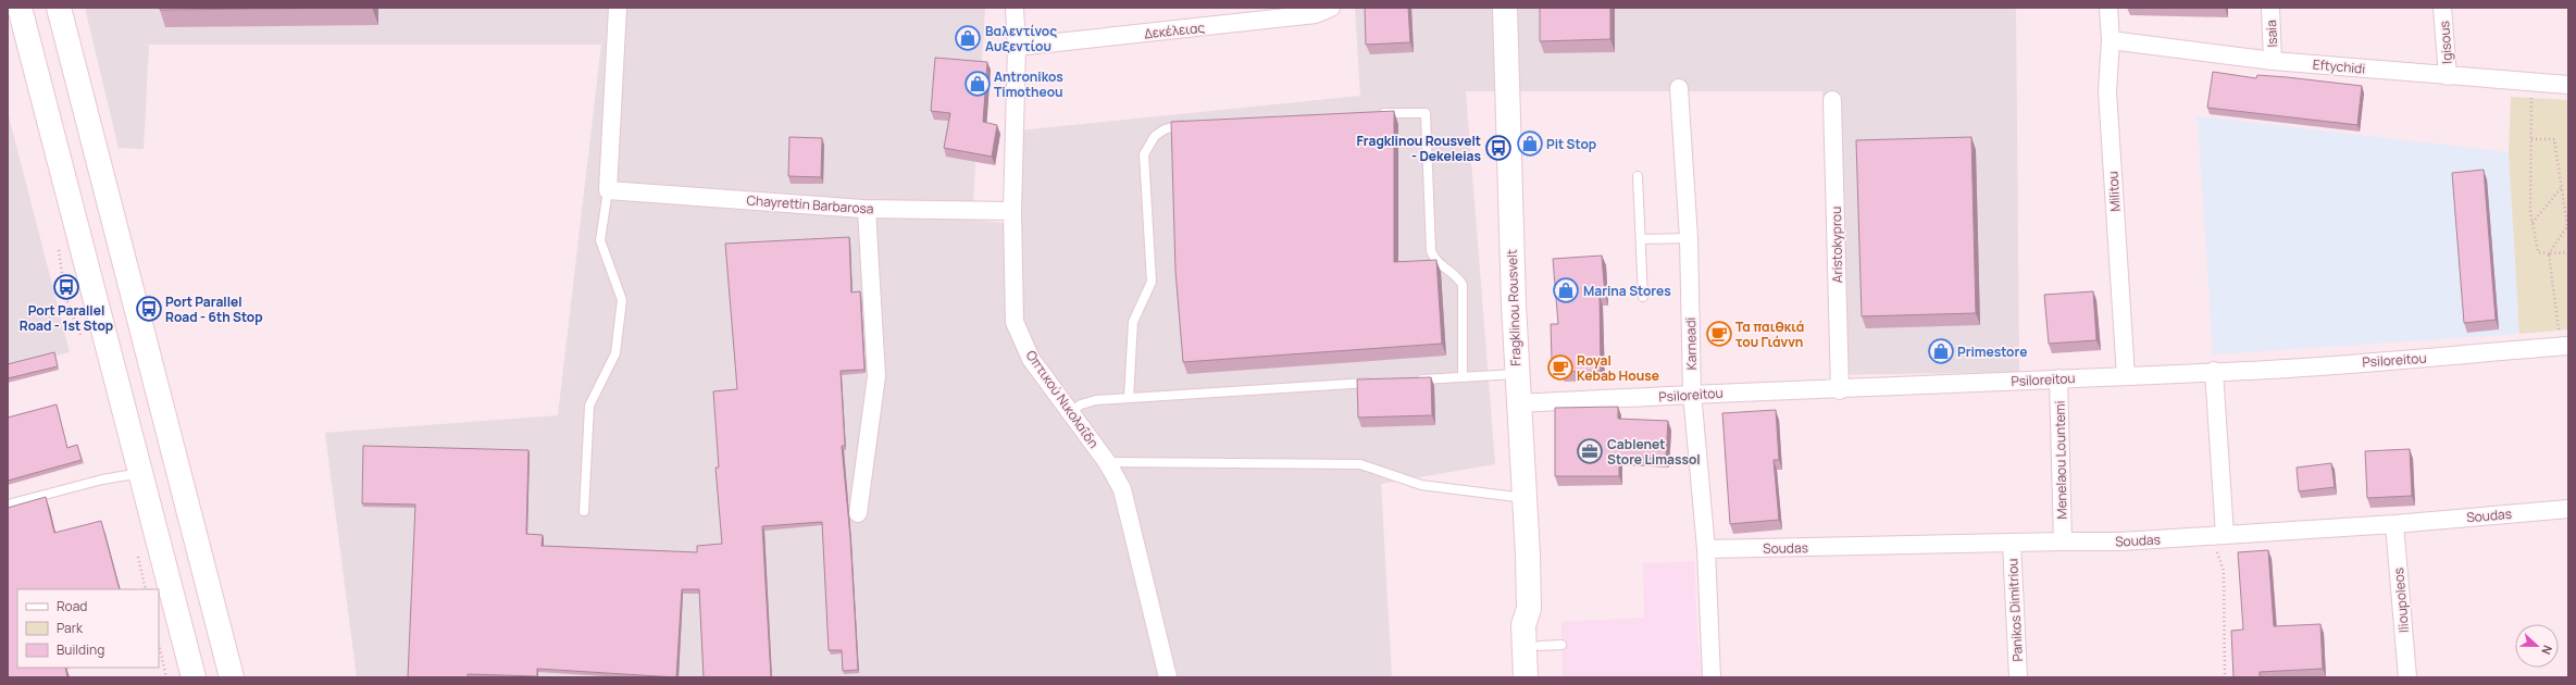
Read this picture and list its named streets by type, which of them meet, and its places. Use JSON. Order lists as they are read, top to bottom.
{
  "streets": {
    "main road": ["Fragklinou Rousvelt"],
    "street": [
      "Δεκέλειας",
      "Isaia",
      "Igisous",
      "Eftychidi",
      "Militou",
      "Chayrettin Barbarosa",
      "Aristokyprou",
      "Karneadi",
      "Psiloreitou",
      "Οπτικού Νικολαΐδη",
      "Menelaou Lountemi",
      "Soudas",
      "Ilioupoleos",
      "Panikos Dimitriou"
    ]
  },
  "crossings": [
    ["Δεκέλειας", "Οπτικού Νικολαΐδη"],
    ["Isaia", "Eftychidi"],
    ["Igisous", "Eftychidi"],
    ["Eftychidi", "Militou"],
    ["Militou", "Psiloreitou"],
    ["Chayrettin Barbarosa", "Οπτικού Νικολαΐδη"],
    ["Aristokyprou", "Psiloreitou"],
    ["Fragklinou Rousvelt", "Psiloreitou"],
    ["Karneadi", "Psiloreitou"],
    ["Karneadi", "Soudas"],
    ["Psiloreitou", "Menelaou Lountemi"],
    ["Menelaou Lountemi", "Soudas"],
    ["Soudas", "Ilioupoleos"],
    ["Soudas", "Panikos Dimitriou"]
  ],
  "places": {
    "shop": [
      "Βαλεντίνος Αυξεντίου",
      "Antronikos Timotheou",
      "Pit Stop",
      "Marina Stores",
      "Primestore"
    ],
    "bus stop": ["Fragklinou Rousvelt - Dekeleias", "Port Parallel Road - 1st Stop", "Port Parallel Road - 6th Stop"],
    "cafe": ["Τα παιθκιά του Γιάννη", "Royal Kebab House"],
    "office": ["Cablenet Store Limassol"]
  },
  "legend": ["Road", "Park", "Building"],
  "north": "right"
}
